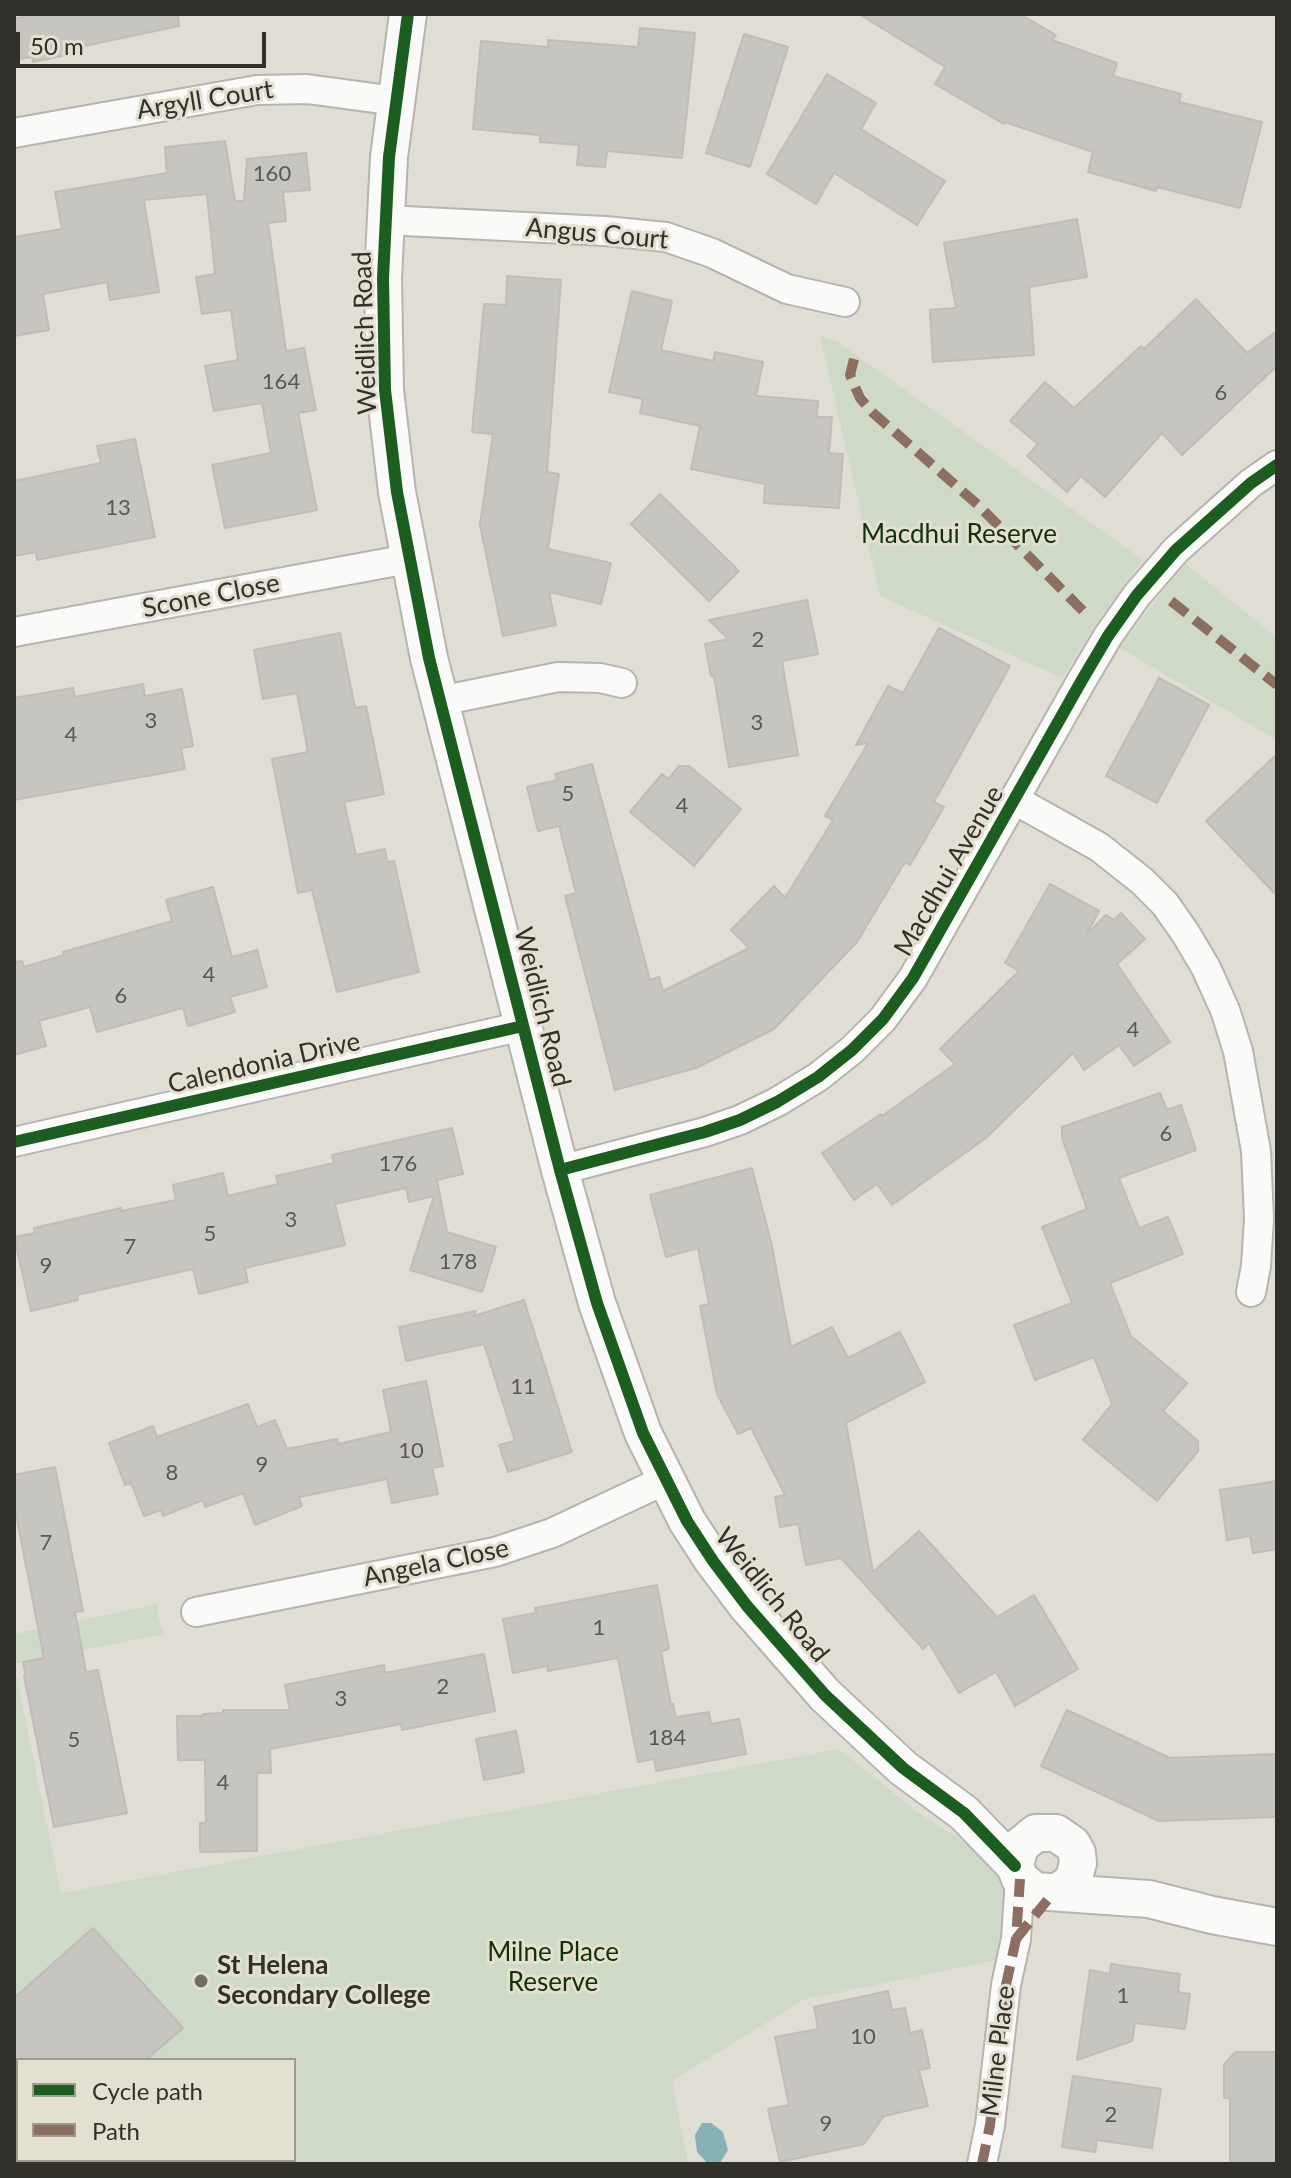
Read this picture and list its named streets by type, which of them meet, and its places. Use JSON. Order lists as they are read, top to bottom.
{
  "streets": {
    "street": [
      "Argyll Court",
      "Angus Court",
      "Weidlich Road",
      "Scone Close",
      "Macdhui Avenue",
      "Calendonia Drive",
      "Angela Close",
      "Milne Place"
    ]
  },
  "crossings": [
    ["Argyll Court", "Weidlich Road"],
    ["Angus Court", "Weidlich Road"],
    ["Weidlich Road", "Scone Close"],
    ["Weidlich Road", "Macdhui Avenue"],
    ["Weidlich Road", "Calendonia Drive"],
    ["Weidlich Road", "Angela Close"],
    ["Weidlich Road", "Milne Place"]
  ],
  "parks": ["Macdhui Reserve", "Milne Place Reserve"],
  "places": ["St Helena Secondary College"],
  "house_numbers": [
    "160",
    "164",
    "6",
    "13",
    "2",
    "3",
    "3",
    "4",
    "5",
    "4",
    "4",
    "6",
    "4",
    "6",
    "176",
    "3",
    "5",
    "7",
    "178",
    "9",
    "11",
    "10",
    "9",
    "8",
    "7",
    "1",
    "2",
    "3",
    "184",
    "5",
    "4",
    "1",
    "10",
    "2",
    "9"
  ],
  "legend": ["Cycle path", "Path"],
  "scale_bar": "50 m"
}
